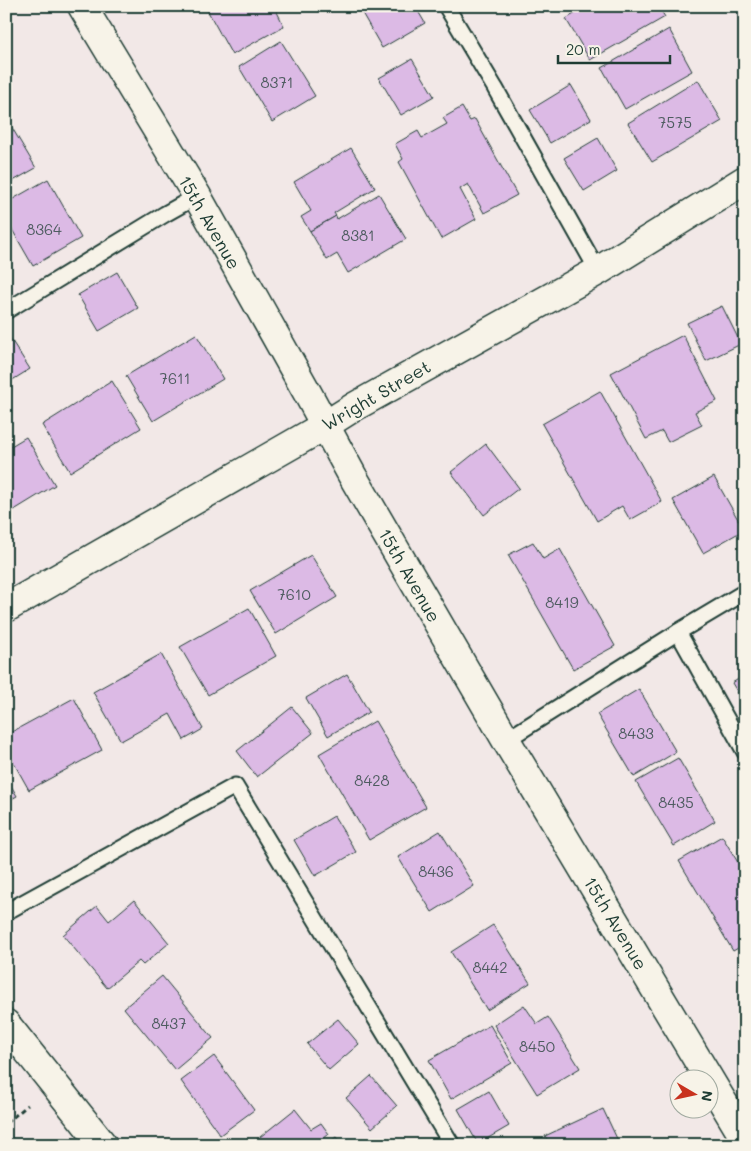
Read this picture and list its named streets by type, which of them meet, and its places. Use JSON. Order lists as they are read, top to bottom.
{
  "streets": {
    "street": ["15th Avenue", "Wright Street"]
  },
  "crossings": [
    ["15th Avenue", "Wright Street"]
  ],
  "house_numbers": [
    "8371",
    "7575",
    "8364",
    "8381",
    "7611",
    "7610",
    "8419",
    "8433",
    "8428",
    "8435",
    "8436",
    "8442",
    "8437",
    "8450"
  ],
  "scale_bar": "20 m",
  "north": "right"
}
